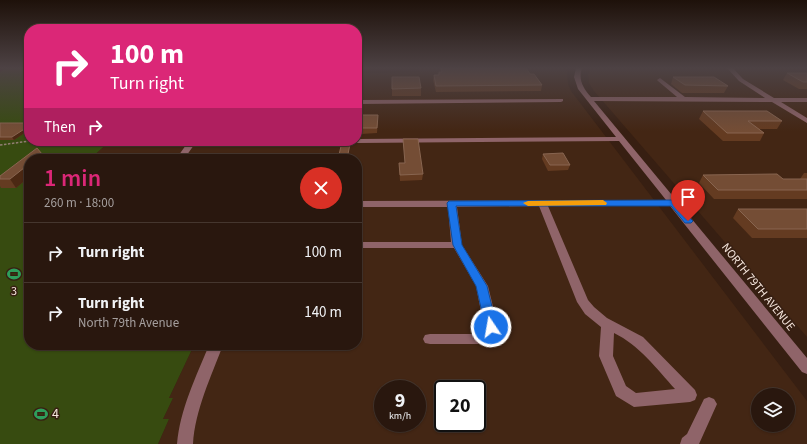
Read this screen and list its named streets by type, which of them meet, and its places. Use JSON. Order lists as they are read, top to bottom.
{
  "streets": {
    "street": ["NORTH 79TH AVENUE"]
  },
  "places": {
    "sports": ["3", "4"]
  },
  "page": {
    "turn": ["100 m", "Turn right"],
    "then": "Then",
    "heading": ["1 min", "260 m · 18:00"],
    "list": [
      {
        "name": "Turn right",
        "value": "100 m"
      },
      {
        "name": "Turn right",
        "note": "North 79th Avenue",
        "value": "140 m"
      }
    ],
    "speed": "9 km/h",
    "limit": "20"
  }
}
